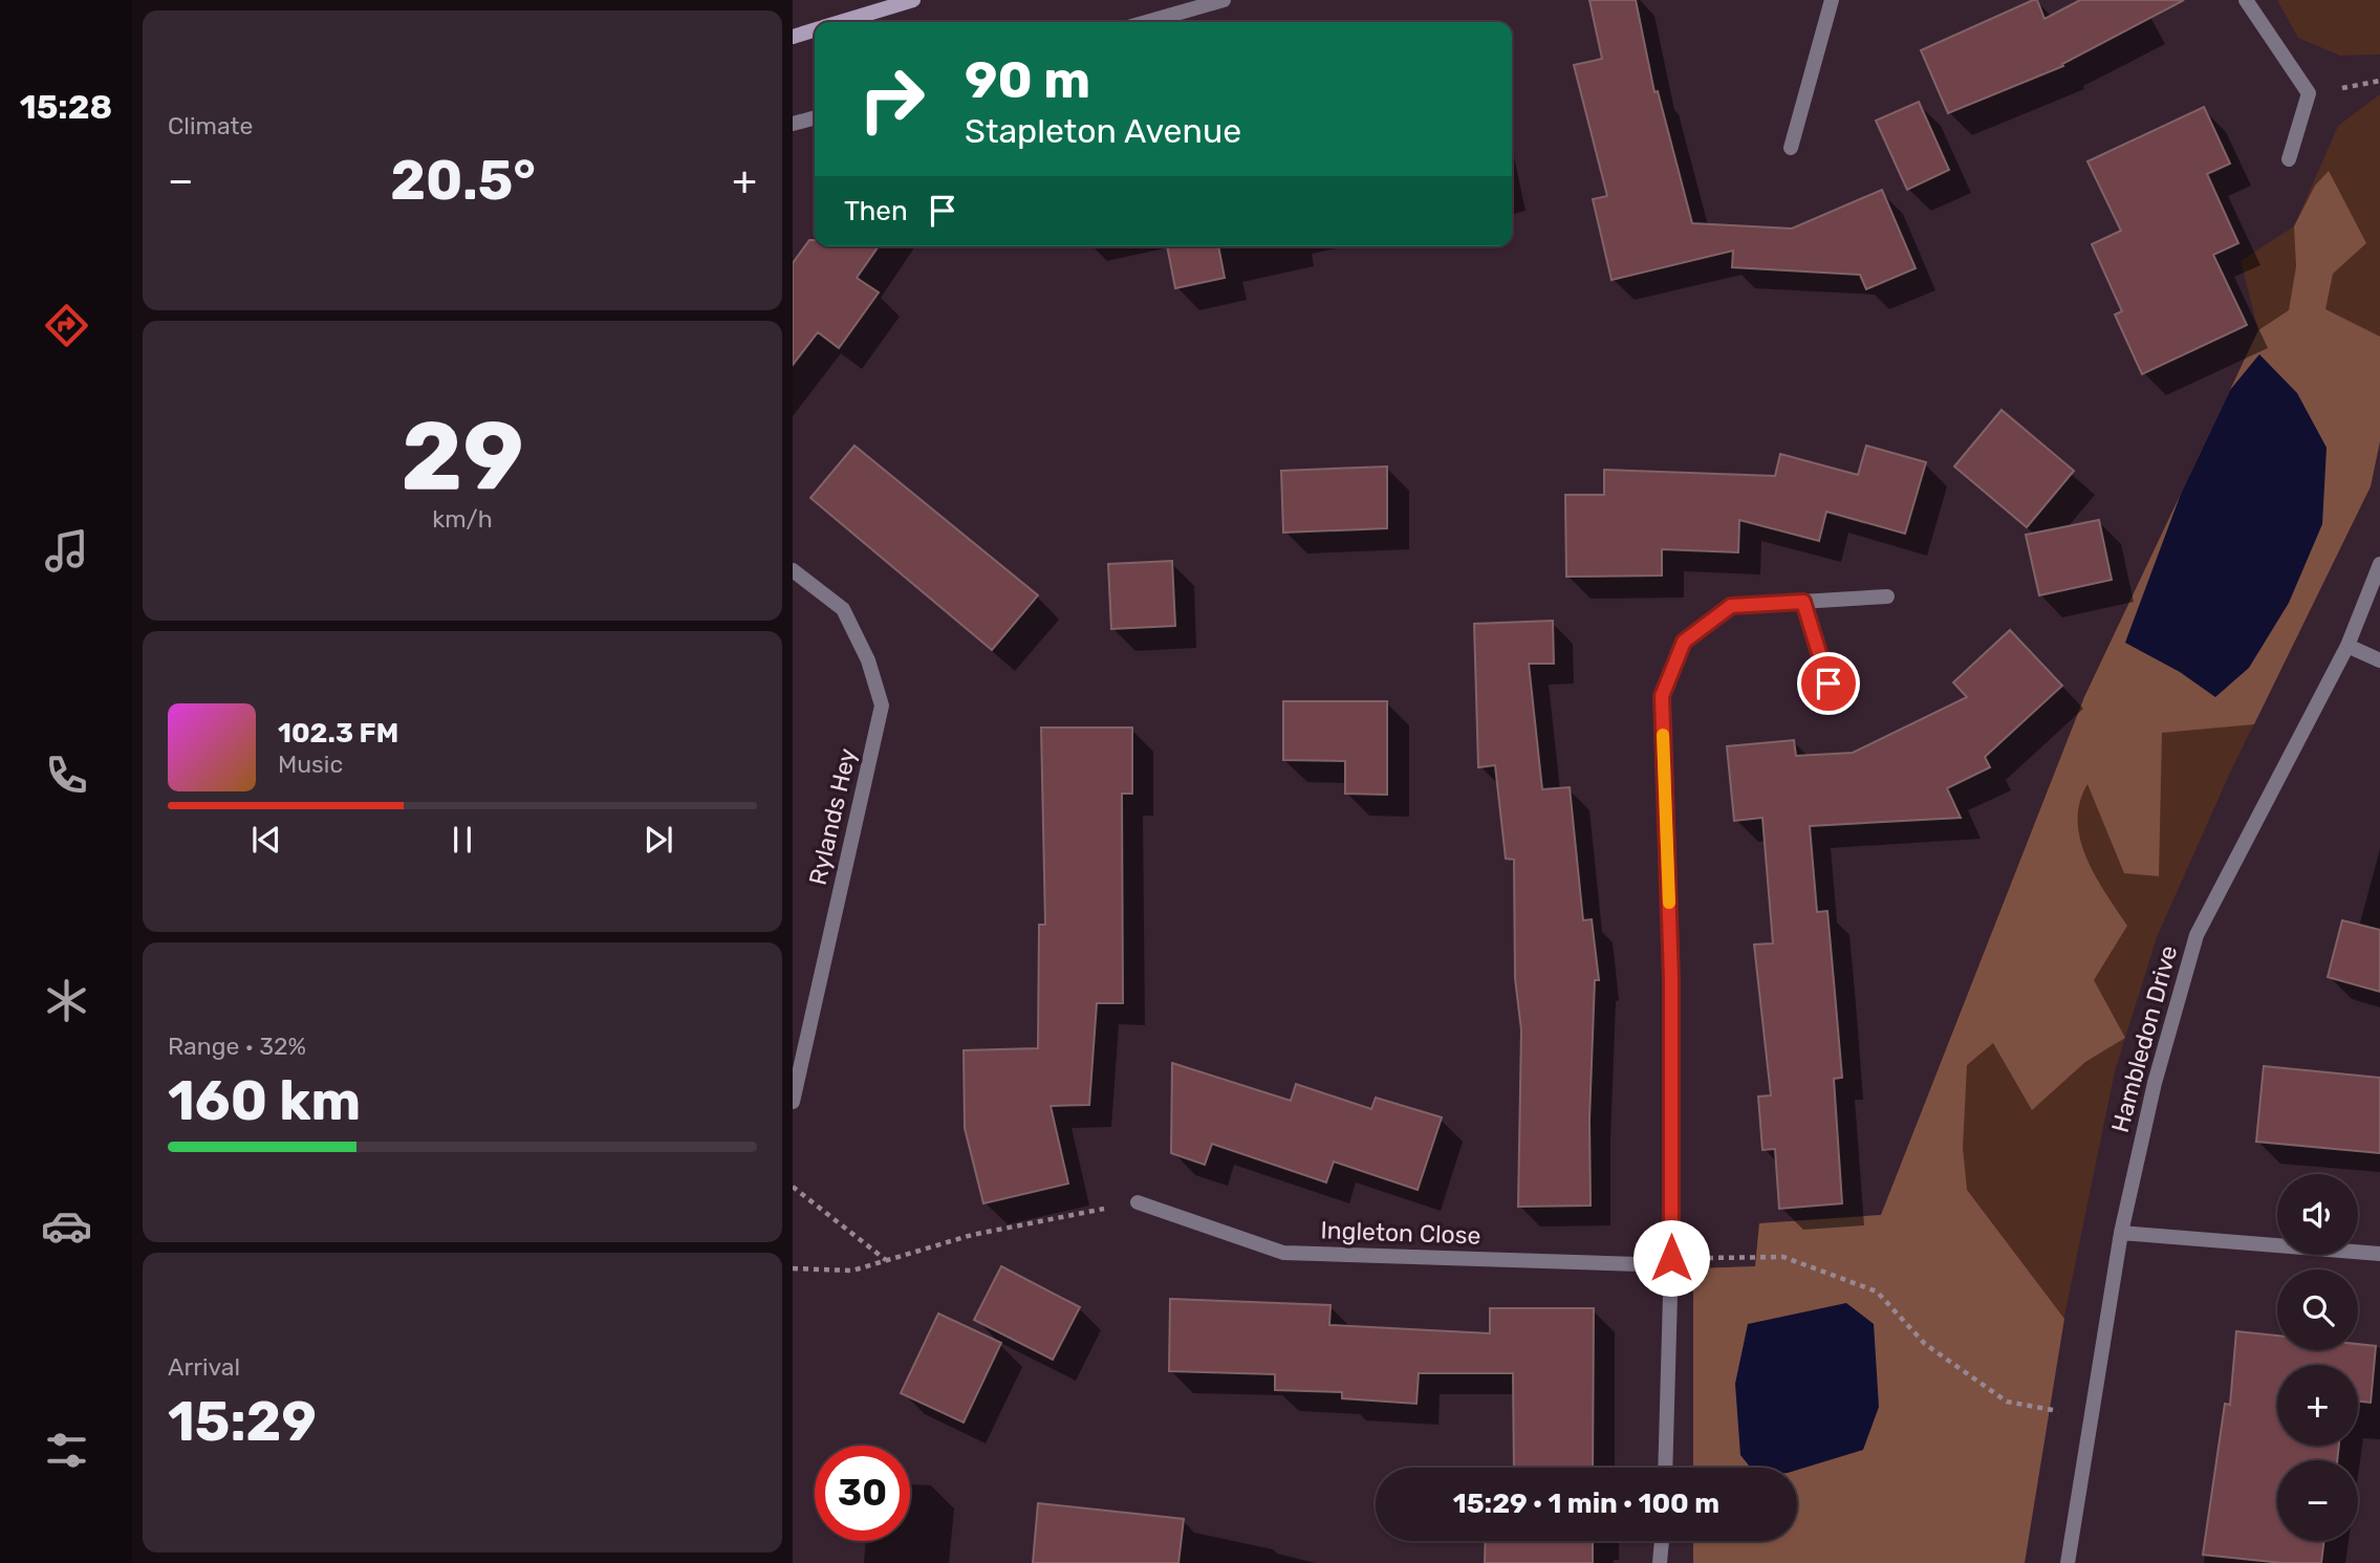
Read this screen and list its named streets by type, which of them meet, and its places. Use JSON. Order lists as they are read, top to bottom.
{
  "streets": {
    "street": ["Rylands Hey", "Hambledon Drive", "Ingleton Close"]
  },
  "page": {
    "tabs": "15:28",
    "tile": [
      "Climate",
      ["29", "km/h"],
      ["Range · 32%", "160 km"],
      ["Arrival", "15:29"]
    ],
    "turn": ["90 m", "Stapleton Avenue"],
    "heat": ["−", "20.5°", "+"],
    "then": "Then",
    "song": ["102.3 FM", "Music"],
    "map_buttons": ["+", "−"],
    "limit": "30",
    "trip": "15:29 · 1 min · 100 m"
  }
}
